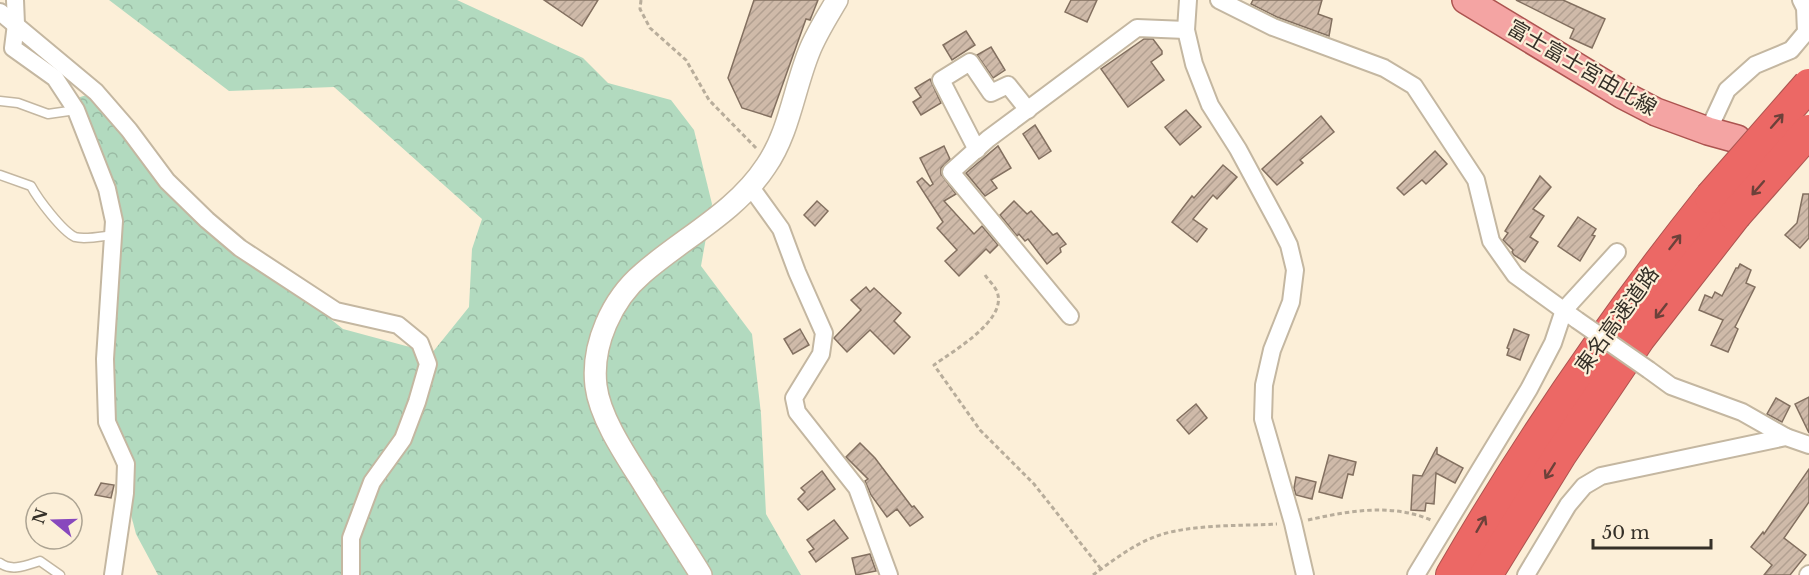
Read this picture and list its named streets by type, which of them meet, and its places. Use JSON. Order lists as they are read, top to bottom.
{
  "streets": {
    "highway": ["東名高速道路"],
    "main road": ["富士富士宮由比線"]
  },
  "scale_bar": "50 m",
  "north": "left"
}
